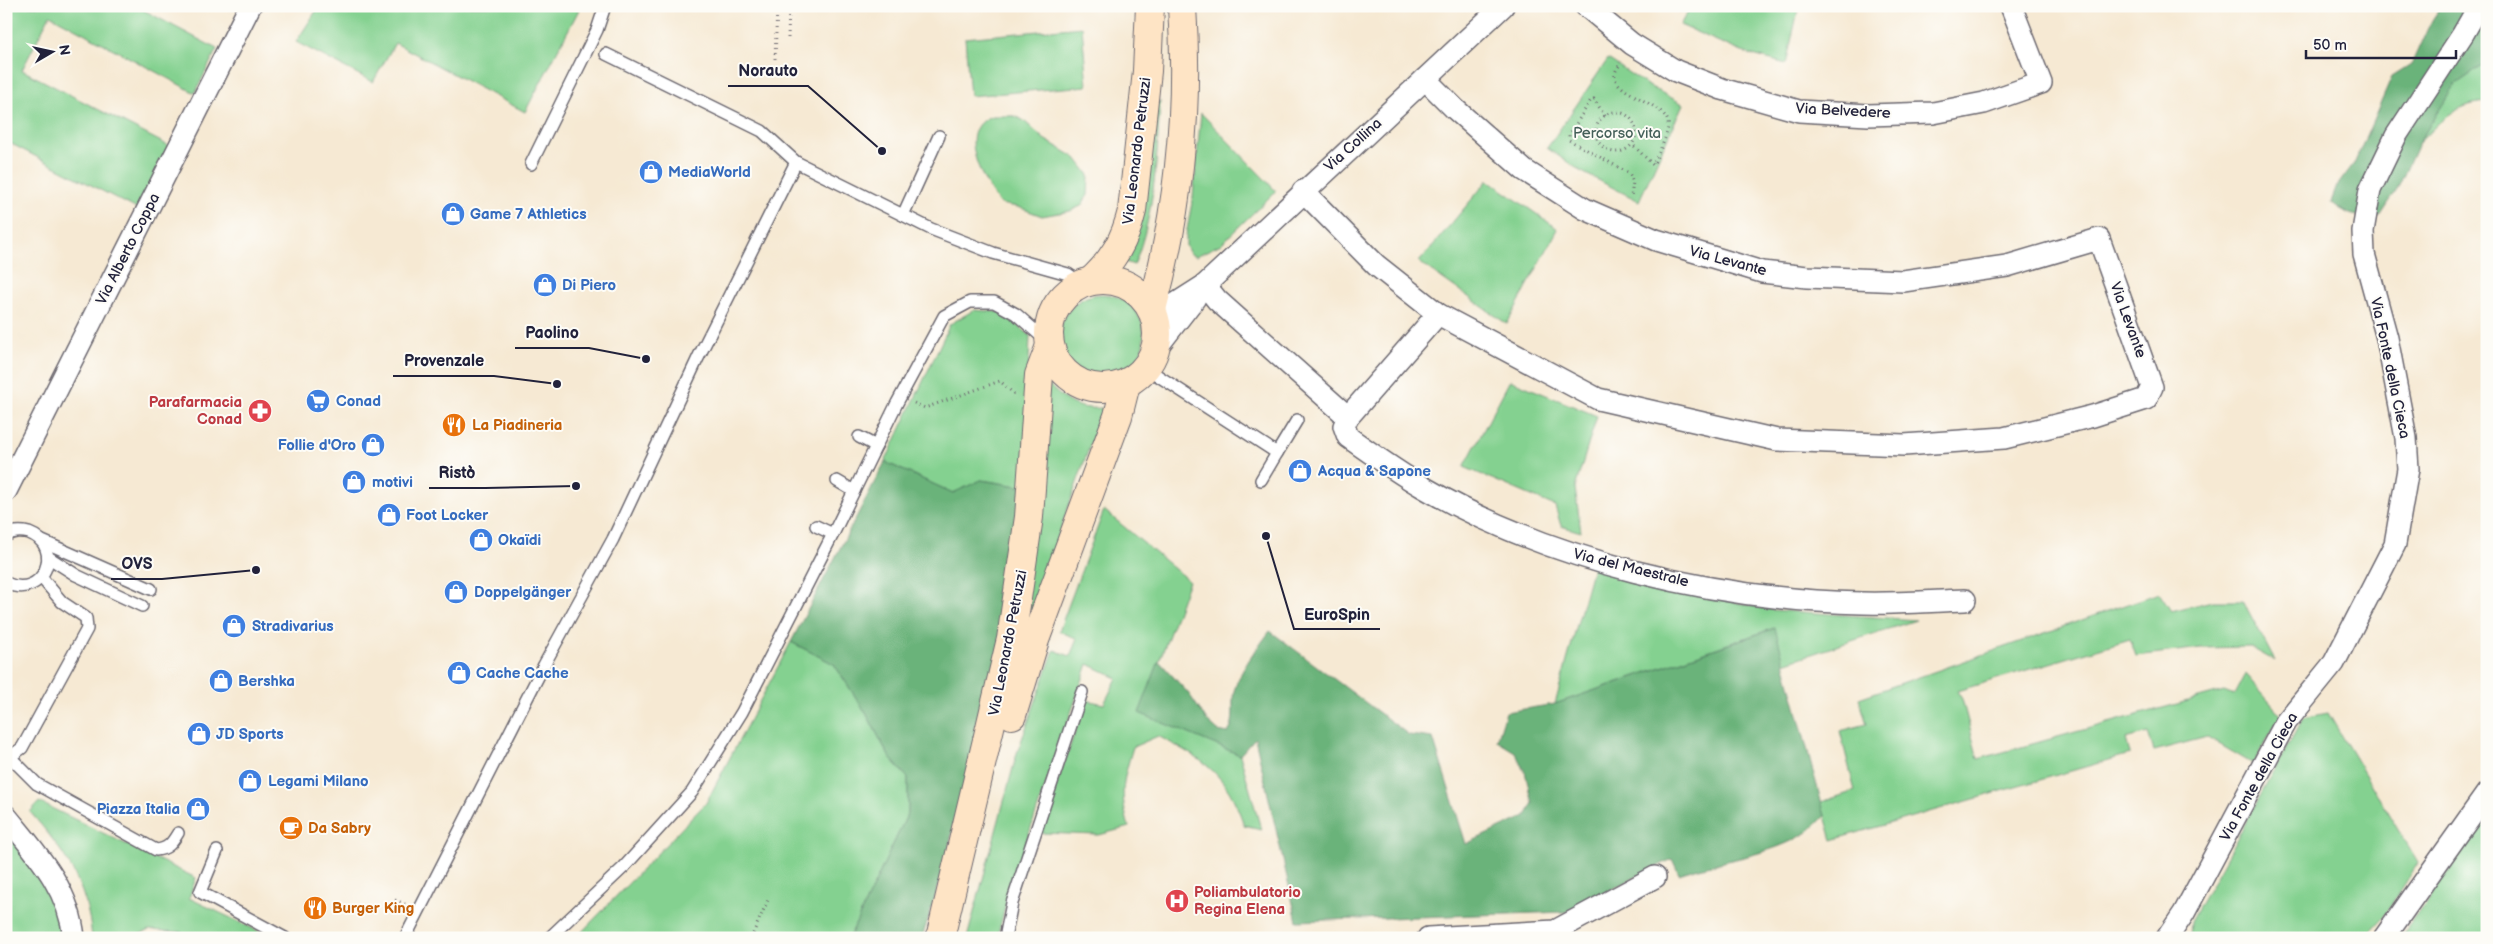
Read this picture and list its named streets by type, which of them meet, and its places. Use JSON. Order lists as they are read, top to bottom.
{
  "streets": {
    "main road": ["Via Leonardo Petruzzi"],
    "street": [
      "Via Belvedere",
      "Via Collina",
      "Via Alberto Coppa",
      "Via Levante",
      "Via Fonte della Cieca",
      "Via del Maestrale"
    ]
  },
  "crossings": [
    ["Via Collina", "Via Leonardo Petruzzi"],
    ["Via Collina", "Via Levante"]
  ],
  "parks": ["Percorso vita"],
  "places": {
    "other": [
      "Norauto",
      "Paolino",
      "Provenzale",
      "Ristò",
      "EuroSpin",
      "OVS"
    ],
    "shop": [
      "MediaWorld",
      "Game 7 Athletics",
      "Di Piero",
      "Follie d'Oro",
      "Acqua & Sapone",
      "motivi",
      "Foot Locker",
      "Okaïdi",
      "Doppelgänger",
      "Stradivarius",
      "Cache Cache",
      "Bershka",
      "JD Sports",
      "Legami Milano",
      "Piazza Italia"
    ],
    "supermarket": ["Conad"],
    "pharmacy": ["Parafarmacia Conad"],
    "restaurant": ["La Piadineria", "Burger King"],
    "cafe": ["Da Sabry"],
    "hospital": ["Poliambulatorio Regina Elena"]
  },
  "scale_bar": "50 m",
  "north": "right"
}
